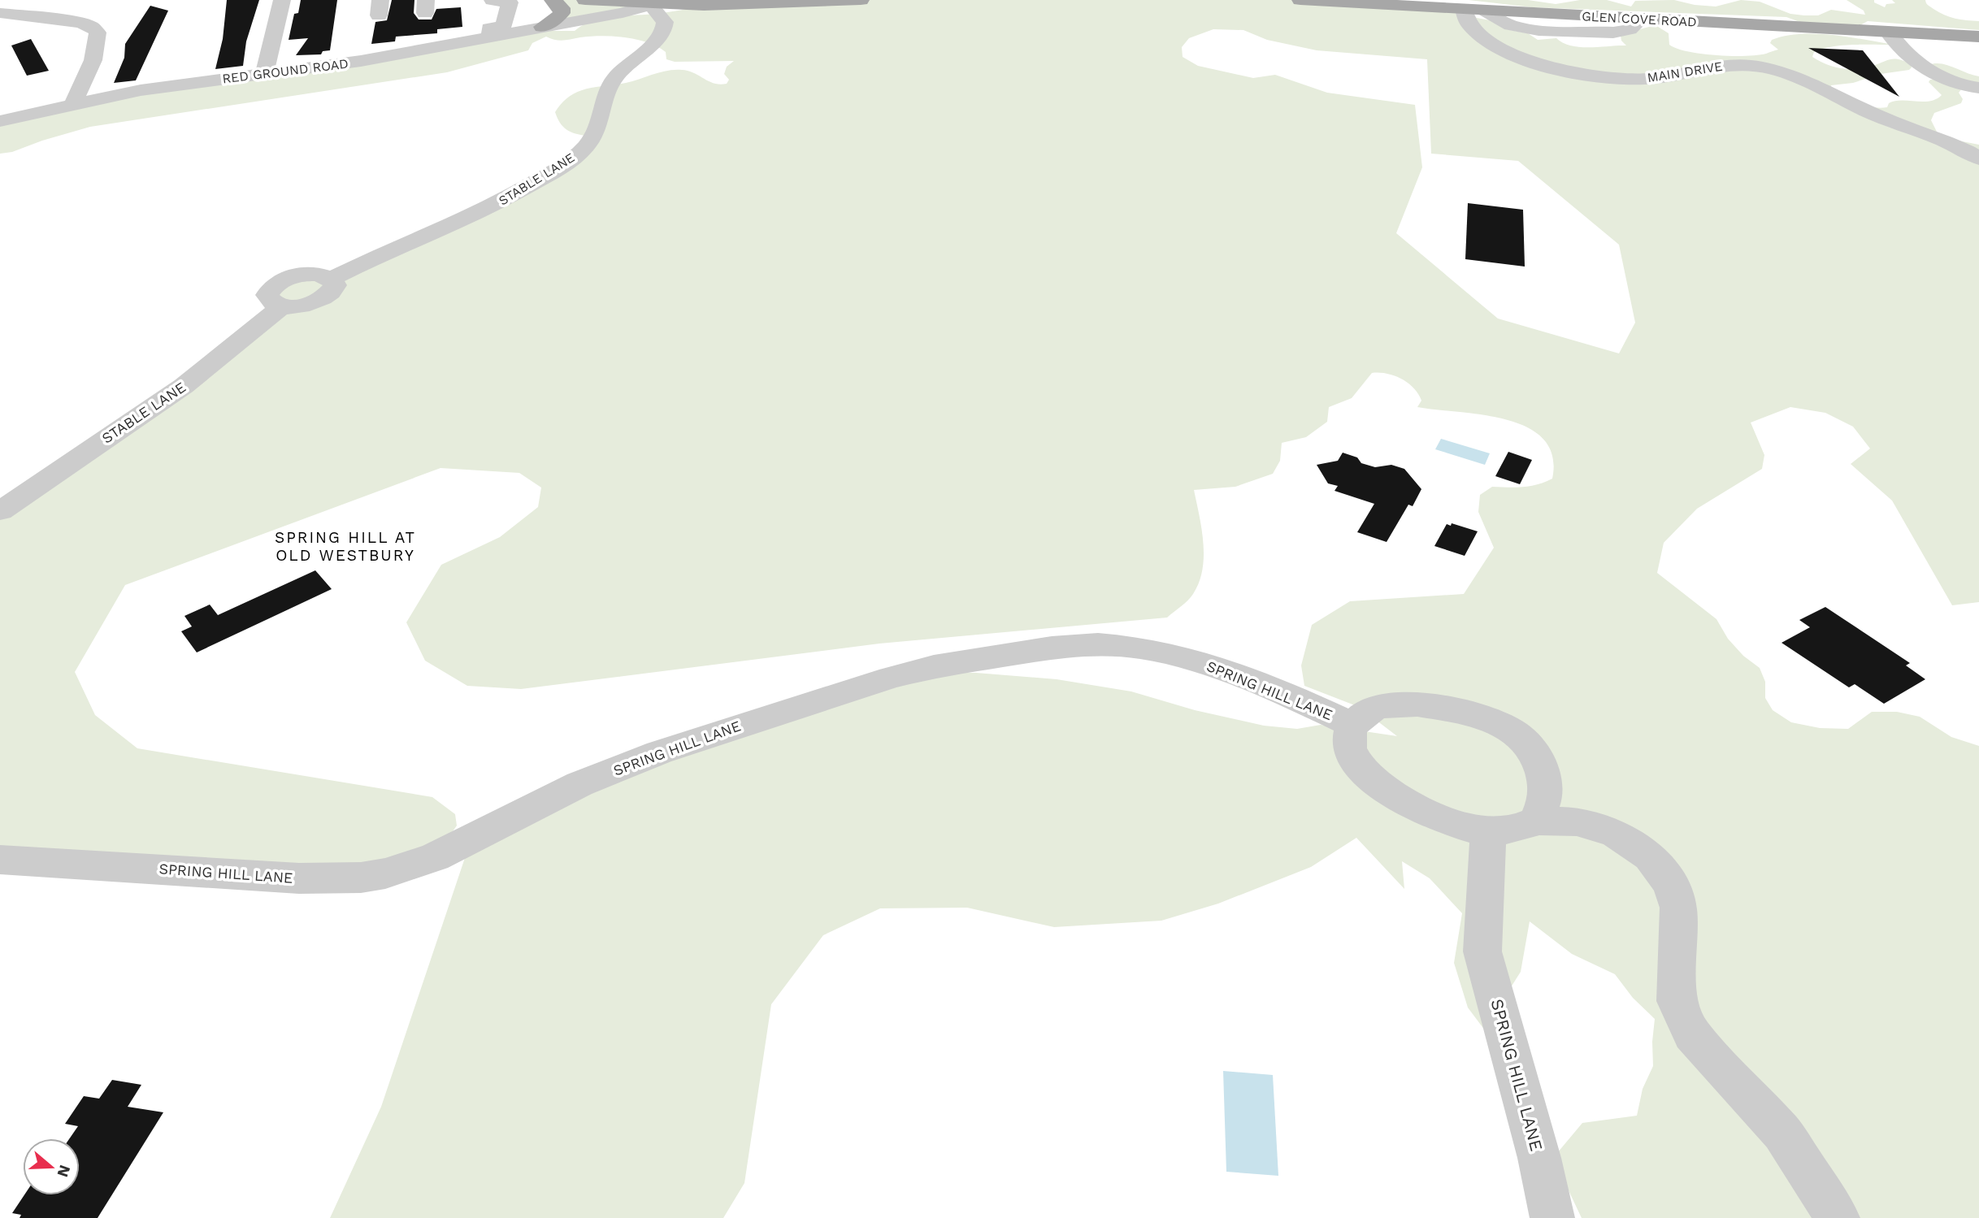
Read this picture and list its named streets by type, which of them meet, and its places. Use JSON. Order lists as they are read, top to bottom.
{
  "streets": {
    "main road": ["GLEN COVE ROAD"],
    "street": [
      "RED GROUND ROAD",
      "MAIN DRIVE",
      "STABLE LANE",
      "SPRING HILL LANE"
    ]
  },
  "crossings": [
    ["GLEN COVE ROAD", "MAIN DRIVE"],
    ["RED GROUND ROAD", "STABLE LANE"]
  ],
  "districts": ["SPRING HILL AT OLD WESTBURY"],
  "north": "right"
}
